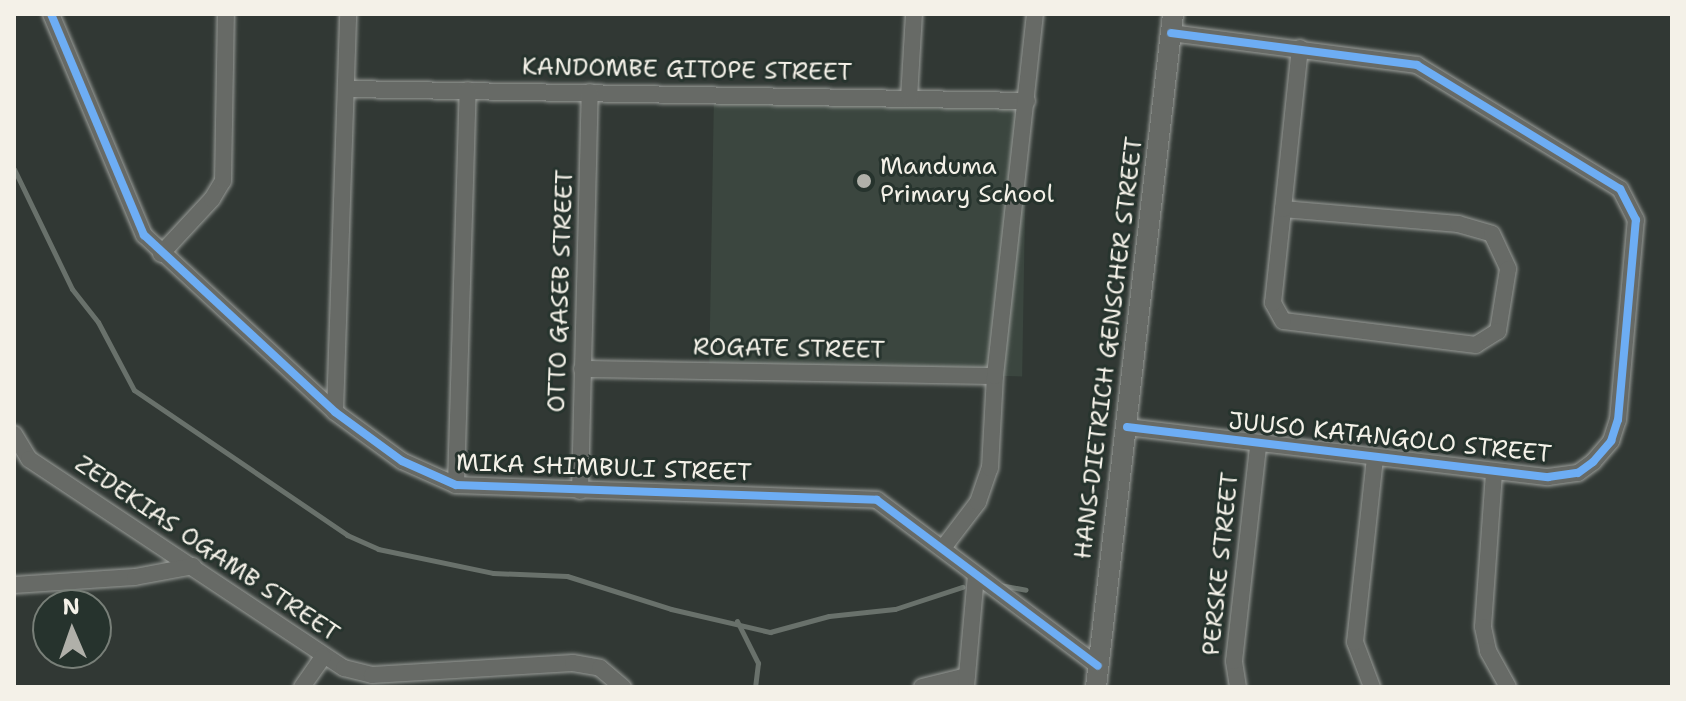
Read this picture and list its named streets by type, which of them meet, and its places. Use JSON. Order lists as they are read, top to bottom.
{
  "streets": {
    "street": [
      "KANDOMBE GITOPE STREET",
      "OTTO GASEB STREET",
      "HANS-DIETRICH GENSCHER STREET",
      "ROGATE STREET",
      "JUUSO KATANGOLO STREET",
      "MIKA SHIMBULI STREET",
      "ZEDEKIAS OGAMB STREET",
      "PERSKE STREET"
    ]
  },
  "crossings": [
    ["KANDOMBE GITOPE STREET", "OTTO GASEB STREET"],
    ["OTTO GASEB STREET", "ROGATE STREET"],
    ["OTTO GASEB STREET", "MIKA SHIMBULI STREET"],
    ["HANS-DIETRICH GENSCHER STREET", "JUUSO KATANGOLO STREET"],
    ["HANS-DIETRICH GENSCHER STREET", "MIKA SHIMBULI STREET"],
    ["JUUSO KATANGOLO STREET", "PERSKE STREET"]
  ],
  "places": ["Manduma Primary School"],
  "north": "top"
}
